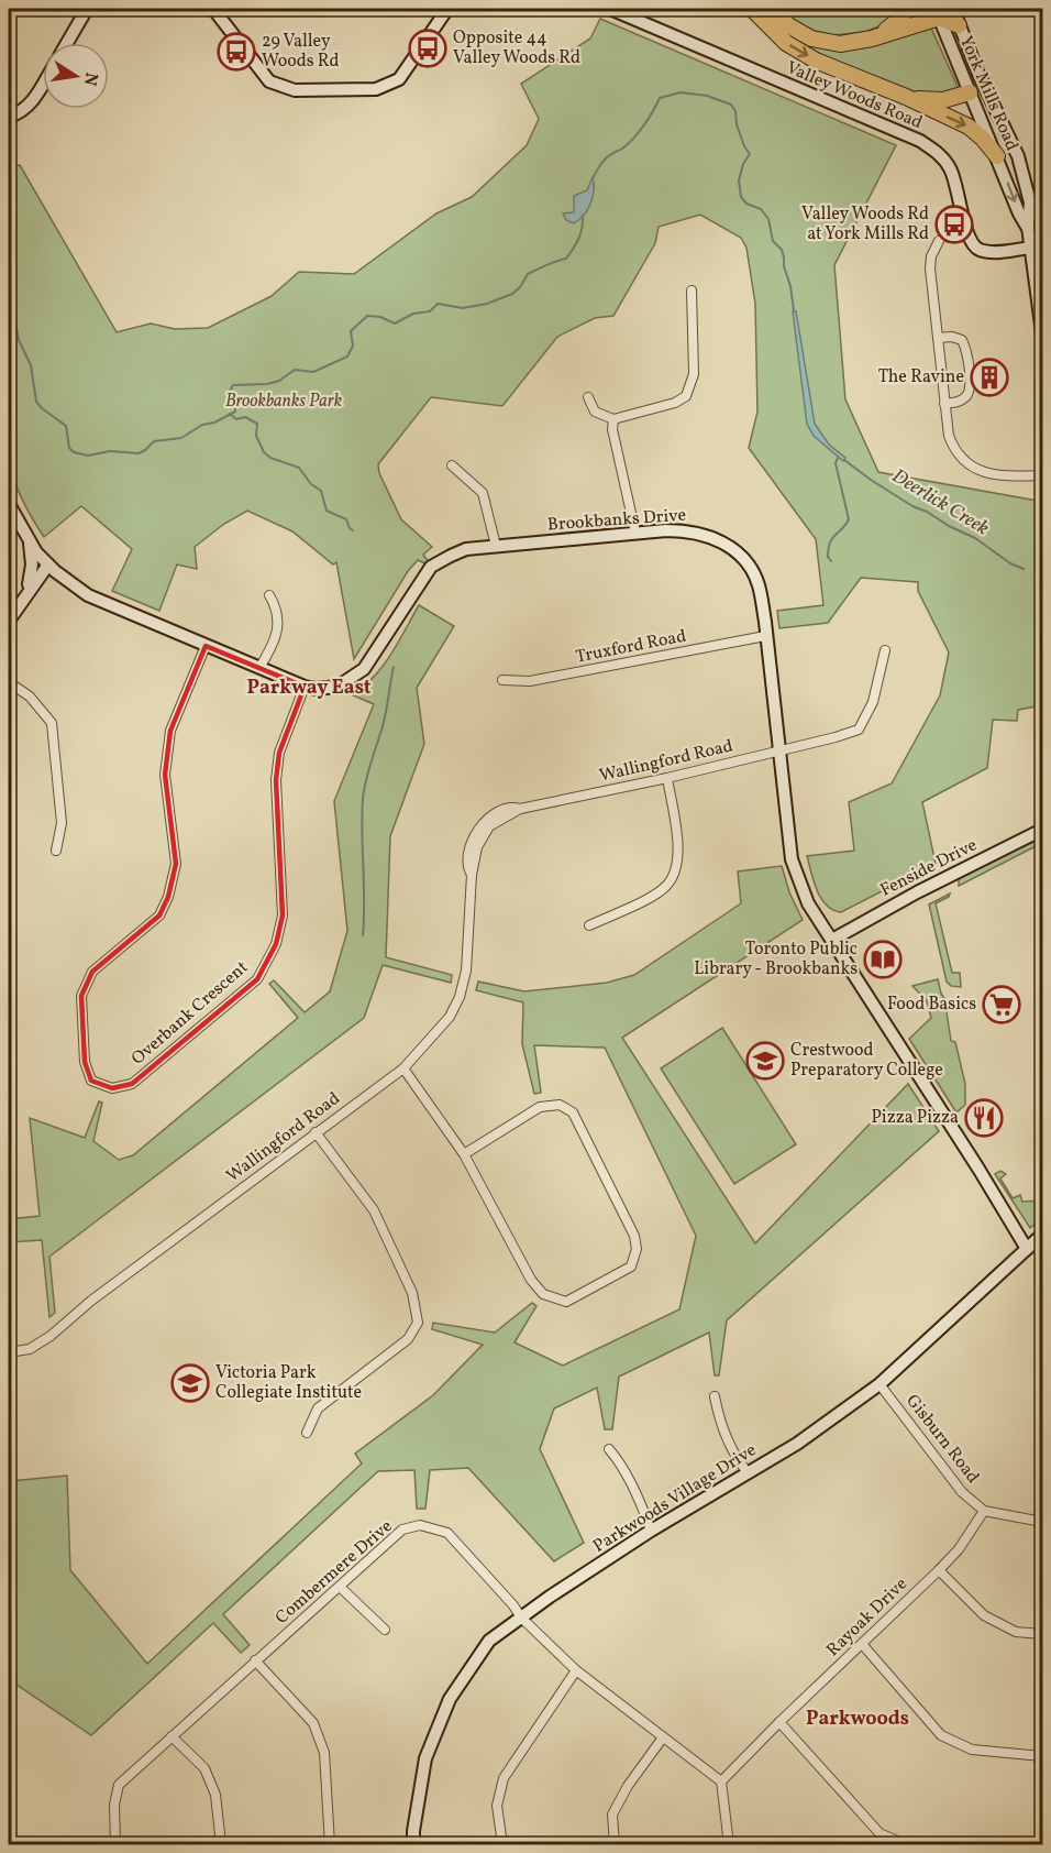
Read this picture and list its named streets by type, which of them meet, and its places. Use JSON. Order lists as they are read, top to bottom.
{
  "streets": {
    "street": [
      "York Mills Road",
      "Valley Woods Road",
      "Brookbanks Drive",
      "Truxford Road",
      "Wallingford Road",
      "Fenside Drive",
      "Overbank Crescent",
      "Gisburn Road",
      "Parkwoods Village Drive",
      "Combermere Drive",
      "Rayoak Drive"
    ]
  },
  "crossings": [
    ["York Mills Road", "Valley Woods Road"],
    ["Brookbanks Drive", "Truxford Road"],
    ["Brookbanks Drive", "Wallingford Road"],
    ["Brookbanks Drive", "Fenside Drive"],
    ["Brookbanks Drive", "Overbank Crescent"],
    ["Brookbanks Drive", "Parkwoods Village Drive"],
    ["Gisburn Road", "Parkwoods Village Drive"],
    ["Gisburn Road", "Rayoak Drive"],
    ["Parkwoods Village Drive", "Combermere Drive"],
    ["Combermere Drive", "Rayoak Drive"]
  ],
  "districts": ["Parkway East", "Parkwoods"],
  "water": ["Deerlick Creek"],
  "parks": ["Brookbanks Park"],
  "places": {
    "bus stop": ["Opposite 44 Valley Woods Rd", "29 Valley Woods Rd", "Valley Woods Rd at York Mills Rd"],
    "building": ["The Ravine"],
    "library": ["Toronto Public Library - Brookbanks"],
    "supermarket": ["Food Basics"],
    "school or university": ["Crestwood Preparatory College", "Victoria Park Collegiate Institute"],
    "restaurant": ["Pizza Pizza"]
  },
  "north": "right"
}
